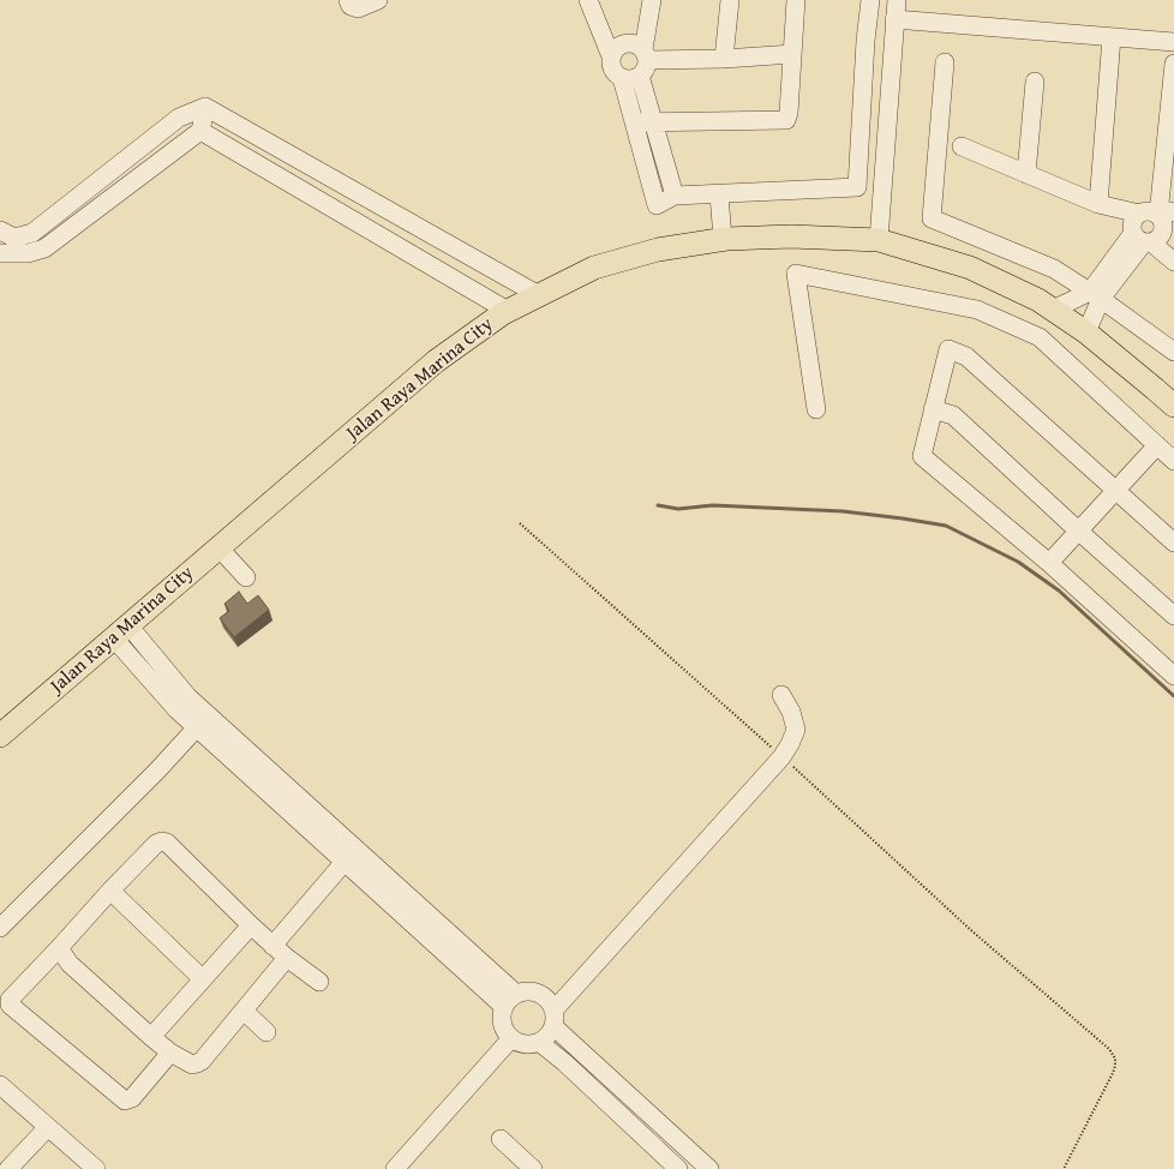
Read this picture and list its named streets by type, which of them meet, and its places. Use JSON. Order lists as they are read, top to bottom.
{
  "streets": {
    "main road": ["Jalan Raya Marina City"]
  }
}
